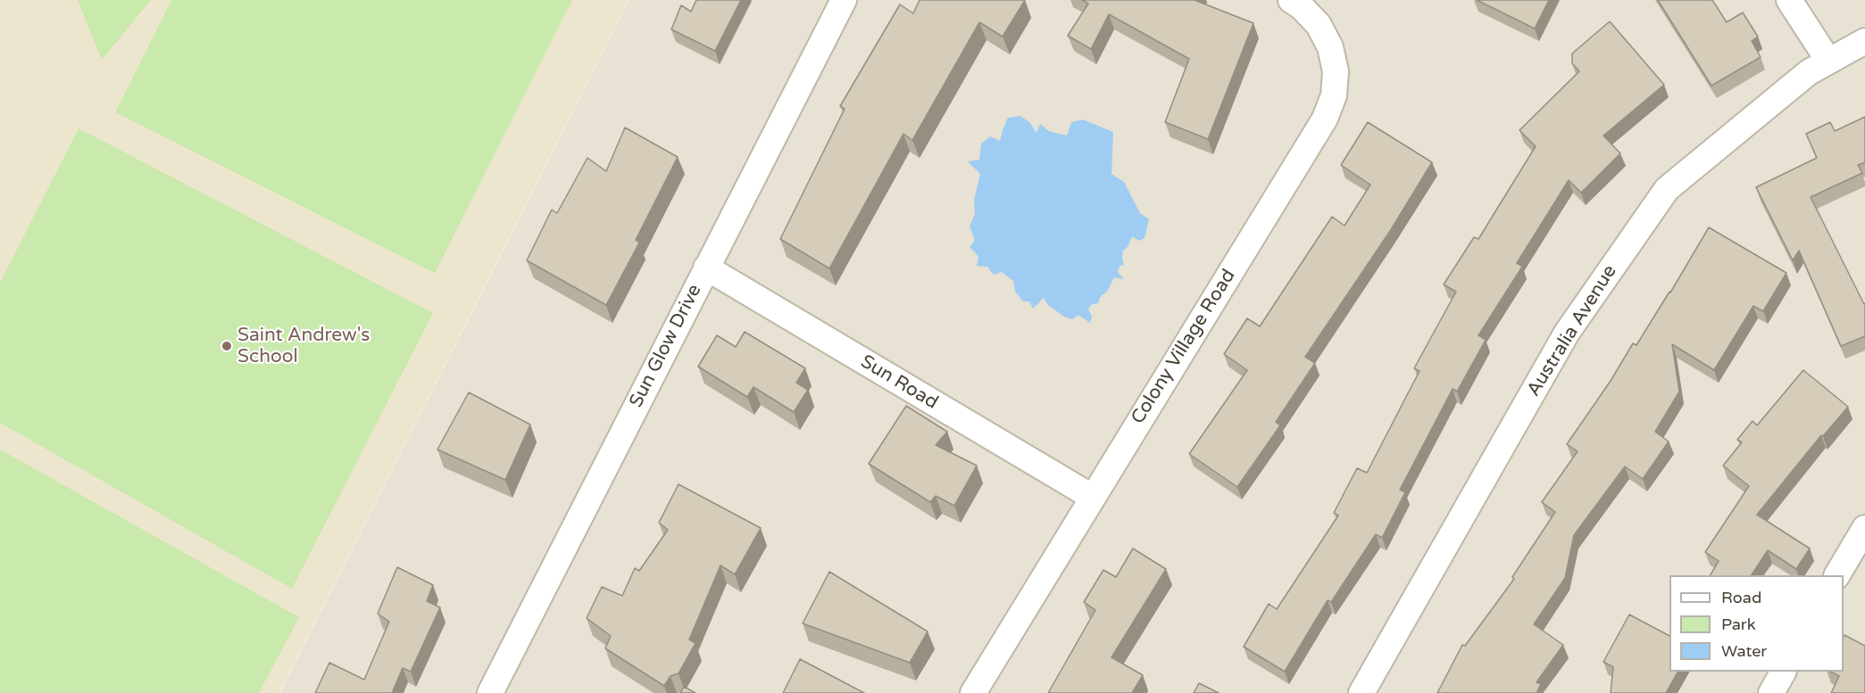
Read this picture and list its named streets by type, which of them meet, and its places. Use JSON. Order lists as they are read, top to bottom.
{
  "streets": {
    "street": [
      "Australia Avenue",
      "Sun Glow Drive",
      "Colony Village Road",
      "Sun Road"
    ]
  },
  "crossings": [
    ["Sun Glow Drive", "Sun Road"],
    ["Colony Village Road", "Sun Road"]
  ],
  "places": ["Saint Andrew's School"],
  "legend": ["Road", "Park", "Water"]
}
